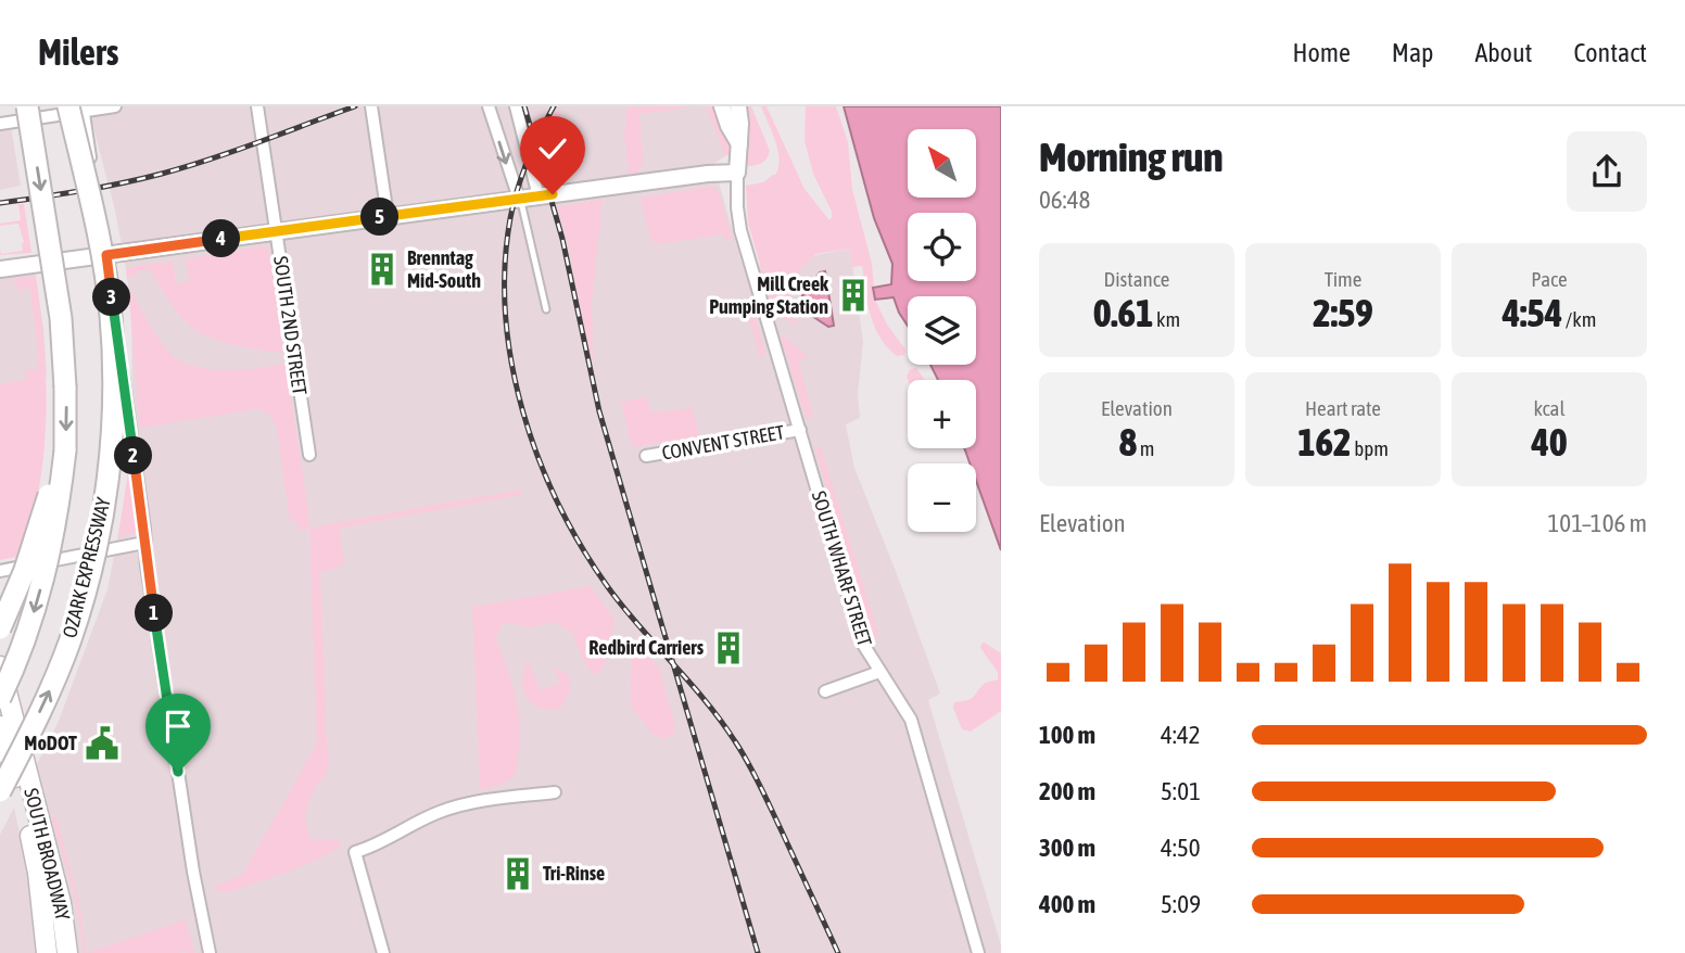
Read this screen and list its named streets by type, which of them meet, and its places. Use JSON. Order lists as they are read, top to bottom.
{
  "streets": {
    "highway": ["OZARK EXPRESSWAY"],
    "main road": ["SOUTH BROADWAY"],
    "street": ["SOUTH 2ND STREET", "CONVENT STREET", "SOUTH WHARF STREET"]
  },
  "crossings": [
    ["CONVENT STREET", "SOUTH WHARF STREET"],
    ["OZARK EXPRESSWAY", "SOUTH BROADWAY"]
  ],
  "places": {
    "building": [
      "Brenntag Mid-South",
      "Mill Creek Pumping Station",
      "Redbird Carriers",
      "Tri-Rinse"
    ],
    "public building": ["MoDOT"]
  },
  "north": "top left",
  "page": {
    "header": "Milers",
    "nav": [
      "Home",
      "Map",
      "About",
      "Contact"
    ],
    "heading": ["Morning run", "06:48"],
    "map_buttons": ["+", "−"],
    "pins": [
      "5",
      "4",
      "3",
      "2",
      "1"
    ],
    "stats": [
      ["Distance", "0.61 km"],
      ["Time", "2:59"],
      ["Pace", "4:54 /km"],
      ["Elevation", "8 m"],
      ["Heart rate", "162 bpm"],
      ["kcal", "40"]
    ],
    "chart": ["Elevation", "101–106 m"],
    "list": [
      {
        "name": "100 m",
        "note": "4:42"
      },
      {
        "name": "200 m",
        "note": "5:01"
      },
      {
        "name": "300 m",
        "note": "4:50"
      },
      {
        "name": "400 m",
        "note": "5:09"
      }
    ]
  }
}
